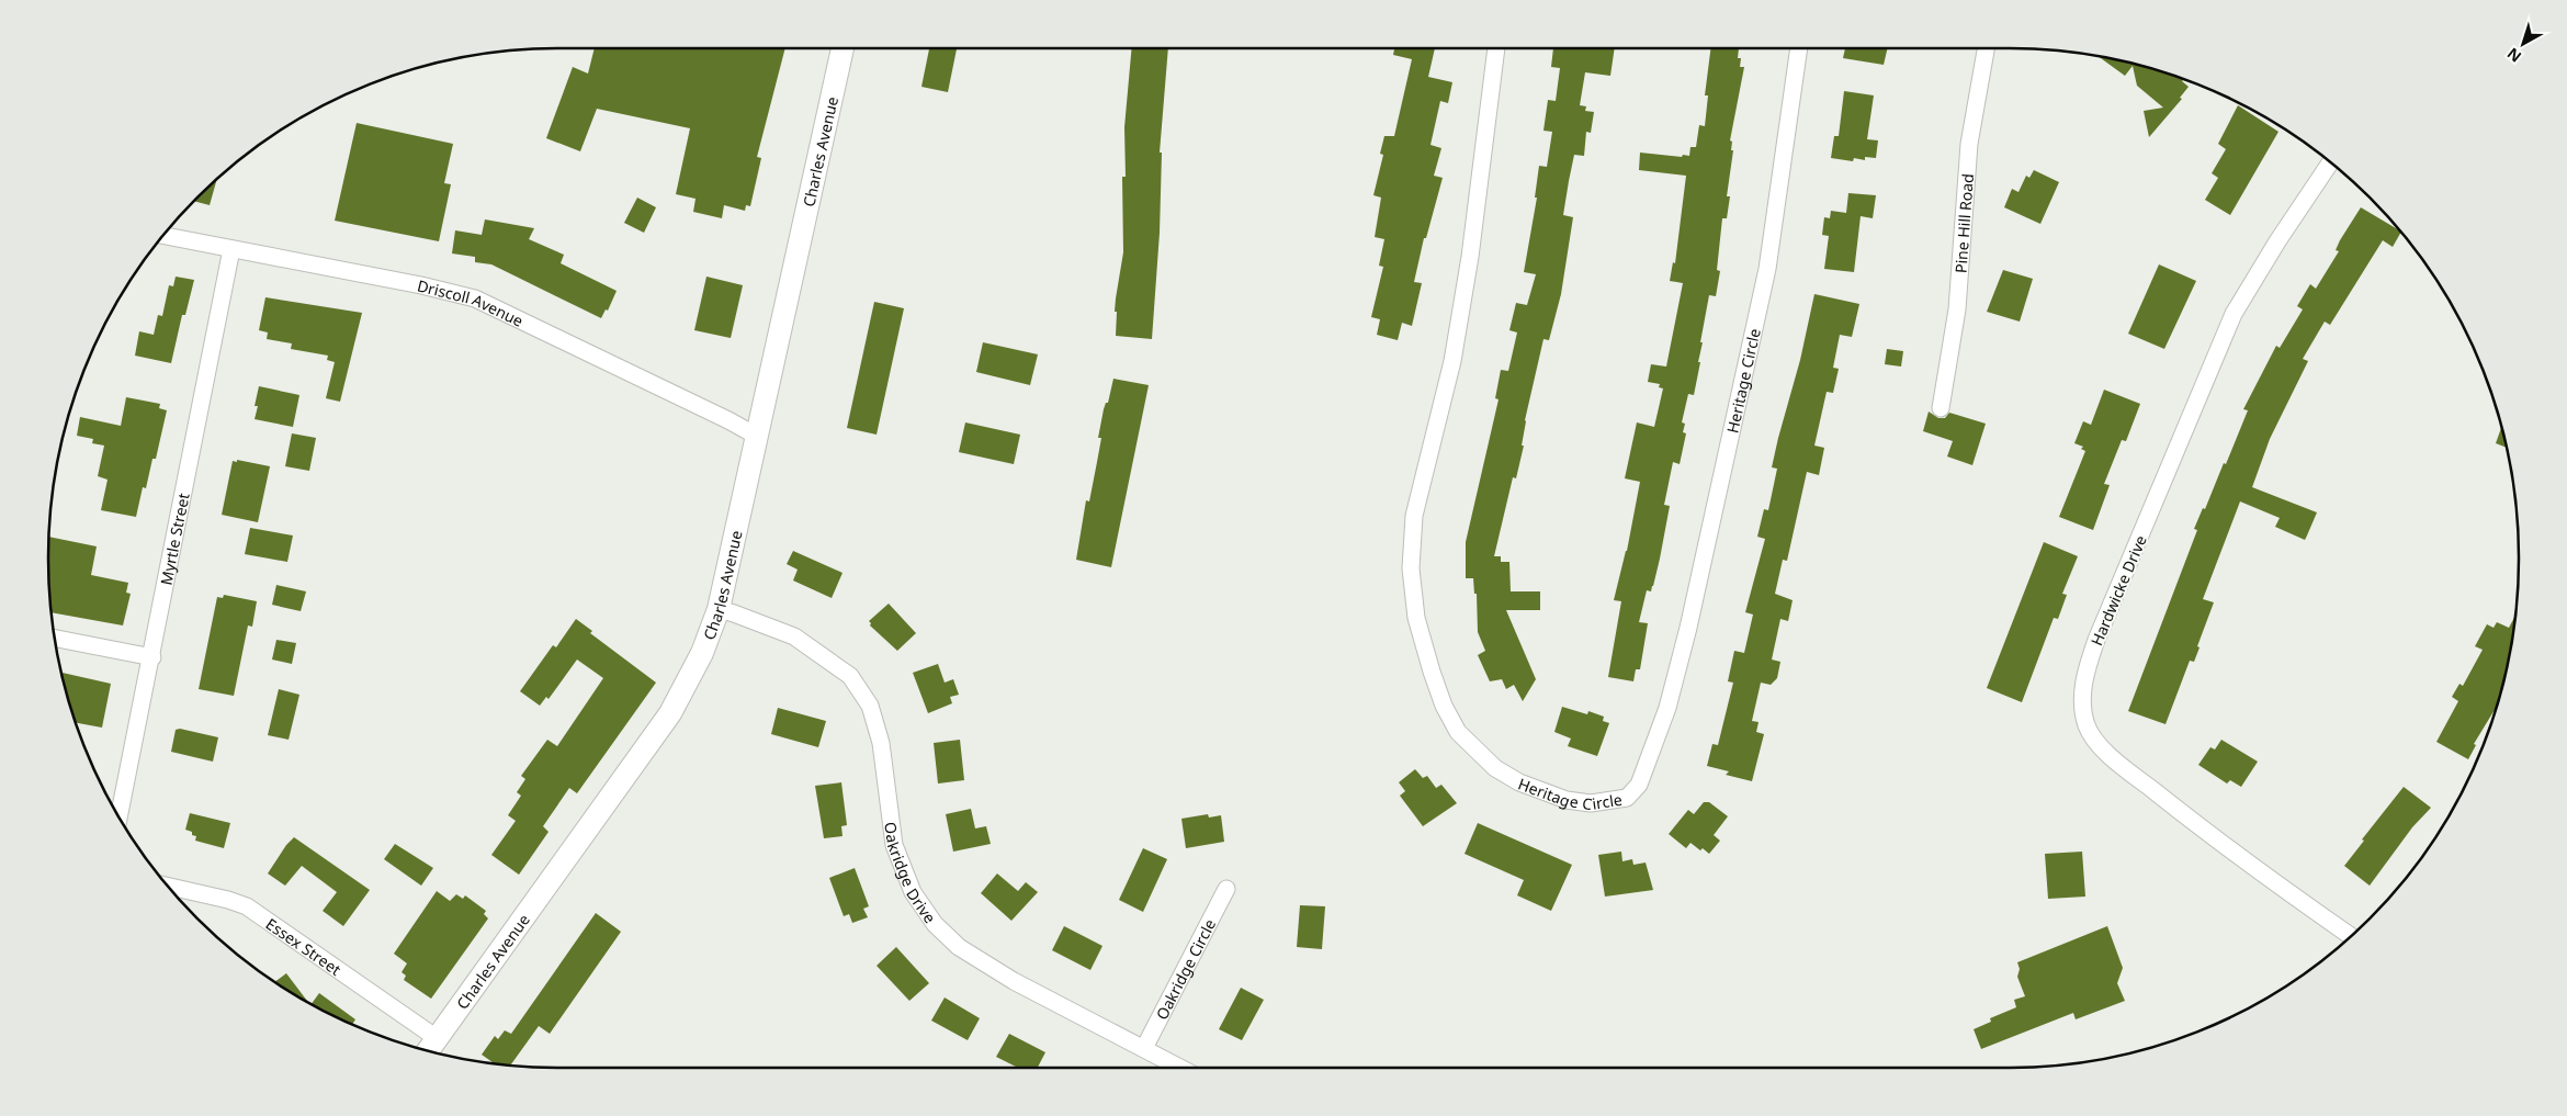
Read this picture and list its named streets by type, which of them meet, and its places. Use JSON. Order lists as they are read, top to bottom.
{
  "streets": {
    "street": [
      "Charles Avenue",
      "Pine Hill Road",
      "Driscoll Avenue",
      "Heritage Circle",
      "Myrtle Street",
      "Hardwicke Drive",
      "Oakridge Drive",
      "Essex Street",
      "Oakridge Circle"
    ]
  },
  "crossings": [
    ["Charles Avenue", "Driscoll Avenue"],
    ["Charles Avenue", "Oakridge Drive"],
    ["Charles Avenue", "Essex Street"],
    ["Driscoll Avenue", "Myrtle Street"],
    ["Oakridge Drive", "Oakridge Circle"]
  ],
  "north": "bottom left"
}
